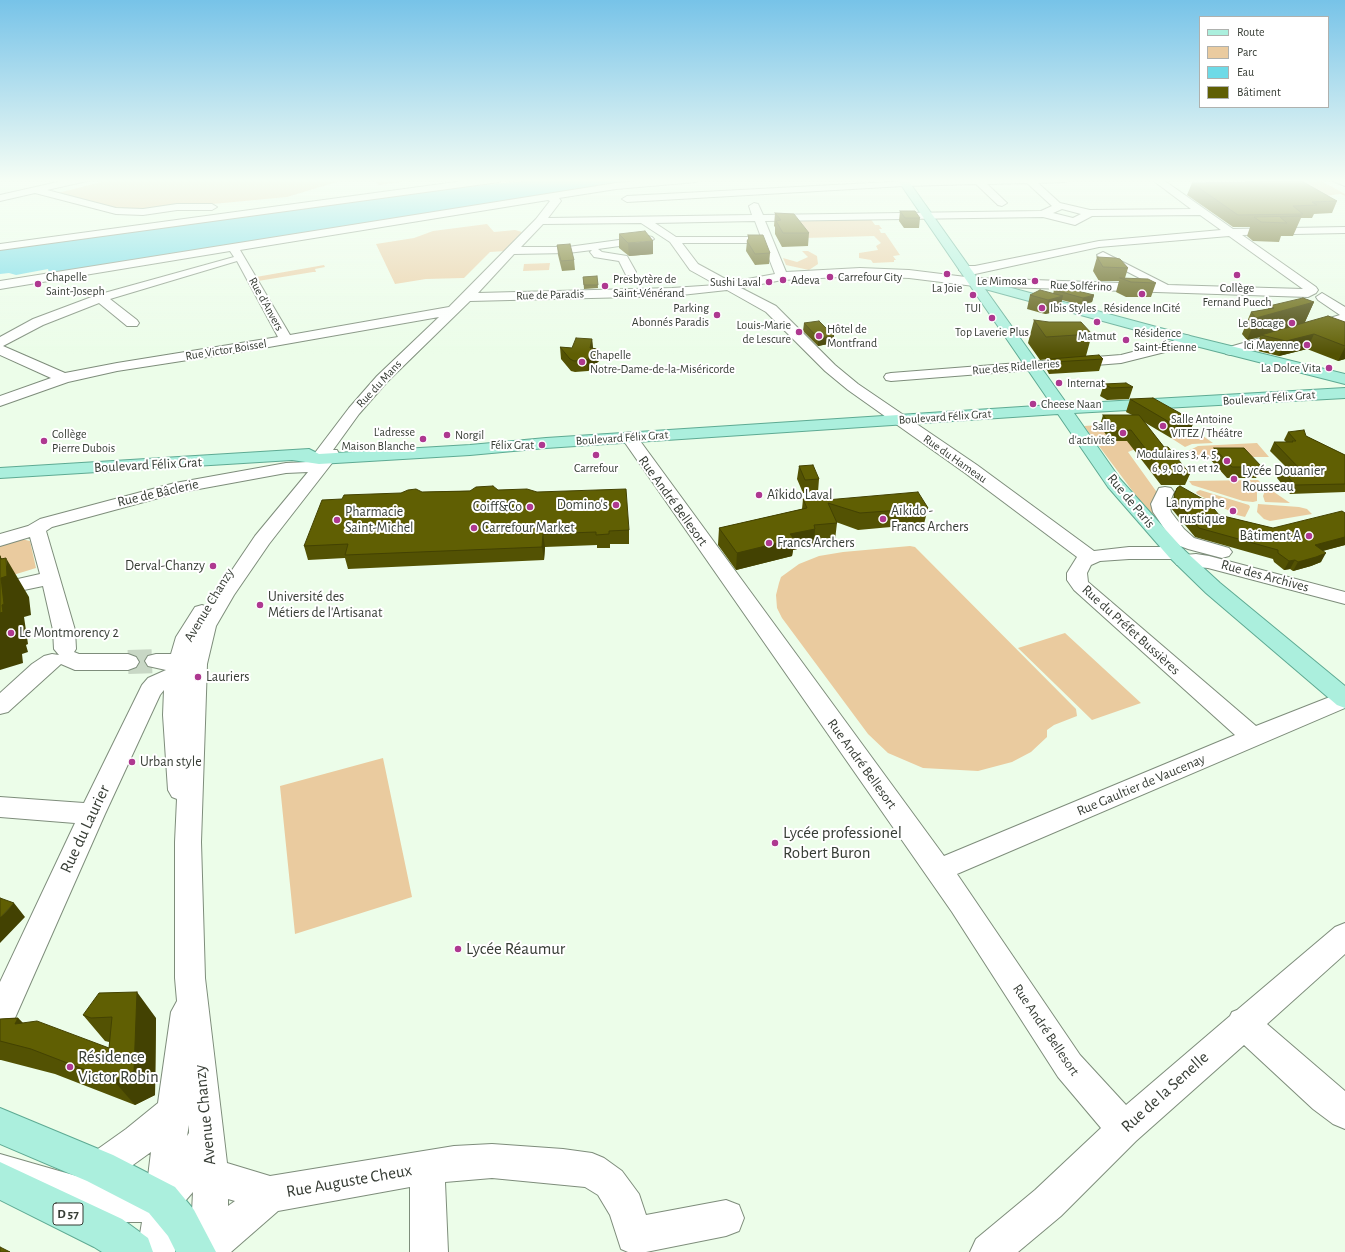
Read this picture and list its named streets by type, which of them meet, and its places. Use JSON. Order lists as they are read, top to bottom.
{
  "streets": {
    "main road": ["Boulevard Félix Grat", "Rue de Paris", "D 57"],
    "street": [
      "Rue Solférino",
      "Rue de Paradis",
      "Rue d'Anvers",
      "Rue Victor Boissel",
      "Rue des Ridelleries",
      "Rue du Mans",
      "Rue du Hameau",
      "Rue de Bâclerie",
      "Rue André Bellesort",
      "Rue des Archives",
      "Avenue Chanzy",
      "Rue du Préfet Bussières",
      "Rue Gaultier de Vaucenay",
      "Rue du Laurier",
      "Rue de la Senelle",
      "Rue Auguste Cheux"
    ]
  },
  "crossings": [
    ["Rue Solférino", "Rue de Paradis"],
    ["Rue Solférino", "Rue de Paris"],
    ["Rue de Paradis", "Rue du Mans"],
    ["Rue de Paradis", "Rue du Hameau"],
    ["Rue d'Anvers", "Rue Victor Boissel"],
    ["Rue Victor Boissel", "Rue du Mans"],
    ["Rue des Ridelleries", "Rue de Paris"],
    ["Rue du Mans", "Boulevard Félix Grat"],
    ["Rue du Mans", "Rue de Bâclerie"],
    ["Rue du Mans", "Avenue Chanzy"],
    ["Boulevard Félix Grat", "Rue du Hameau"],
    ["Boulevard Félix Grat", "Rue de Bâclerie"],
    ["Boulevard Félix Grat", "Rue André Bellesort"],
    ["Boulevard Félix Grat", "Rue de Paris"],
    ["Boulevard Félix Grat", "Avenue Chanzy"],
    ["Rue du Hameau", "Rue du Préfet Bussières"],
    ["Rue de Bâclerie", "Avenue Chanzy"],
    ["Rue André Bellesort", "Rue Gaultier de Vaucenay"],
    ["Rue André Bellesort", "Rue de la Senelle"],
    ["Rue de Paris", "Rue des Archives"],
    ["Rue de Paris", "Rue Gaultier de Vaucenay"],
    ["Avenue Chanzy", "Rue du Laurier"],
    ["Avenue Chanzy", "Rue Auguste Cheux"],
    ["Rue du Préfet Bussières", "Rue Gaultier de Vaucenay"]
  ],
  "places": [
    "La Joie",
    "Collège Fernand Puech",
    "Carrefour City",
    "Adeva",
    "Le Mimosa",
    "Sushi Laval",
    "Chapelle Saint-Joseph",
    "Presbytère de Saint-Vénérand",
    "Résidence InCité",
    "TUI",
    "Ibis Styles",
    "Parking Abonnés Paradis",
    "Top Laverie Plus",
    "Matmut",
    "Le Bocage",
    "Louis-Marie de Lescure",
    "Hôtel de Montfrand",
    "Résidence Saint-Étienne",
    "Ici Mayenne",
    "Chapelle Notre-Dame-de-la-Miséricorde",
    "La Dolce Vita",
    "Internat",
    "Cheese Naan",
    "Salle Antoine VITEZ / Théâtre",
    "Salle d'activités",
    "Norgil",
    "L'adresse Maison Blanche",
    "Collège Pierre Dubois",
    "Félix Grat",
    "Carrefour",
    "Modulaires 3, 4, 5, 6, 9, 10, 11 et 12",
    "Lycée Douanier Rousseau",
    "Aîkido Laval",
    "Domino's",
    "Coiff&Co",
    "La nymphe rustique",
    "Aïkido - Francs Archers",
    "Pharmacie Saint-Michel",
    "Carrefour Market",
    "Bâtiment A",
    "Francs Archers",
    "Derval-Chanzy",
    "Université des Métiers de l'Artisanat",
    "Le Montmorency 2",
    "Lauriers",
    "Urban style",
    "Lycée professionel Robert Buron",
    "Lycée Réaumur",
    "Résidence Victor Robin"
  ],
  "legend": [
    "Route",
    "Parc",
    "Eau",
    "Bâtiment"
  ]
}
